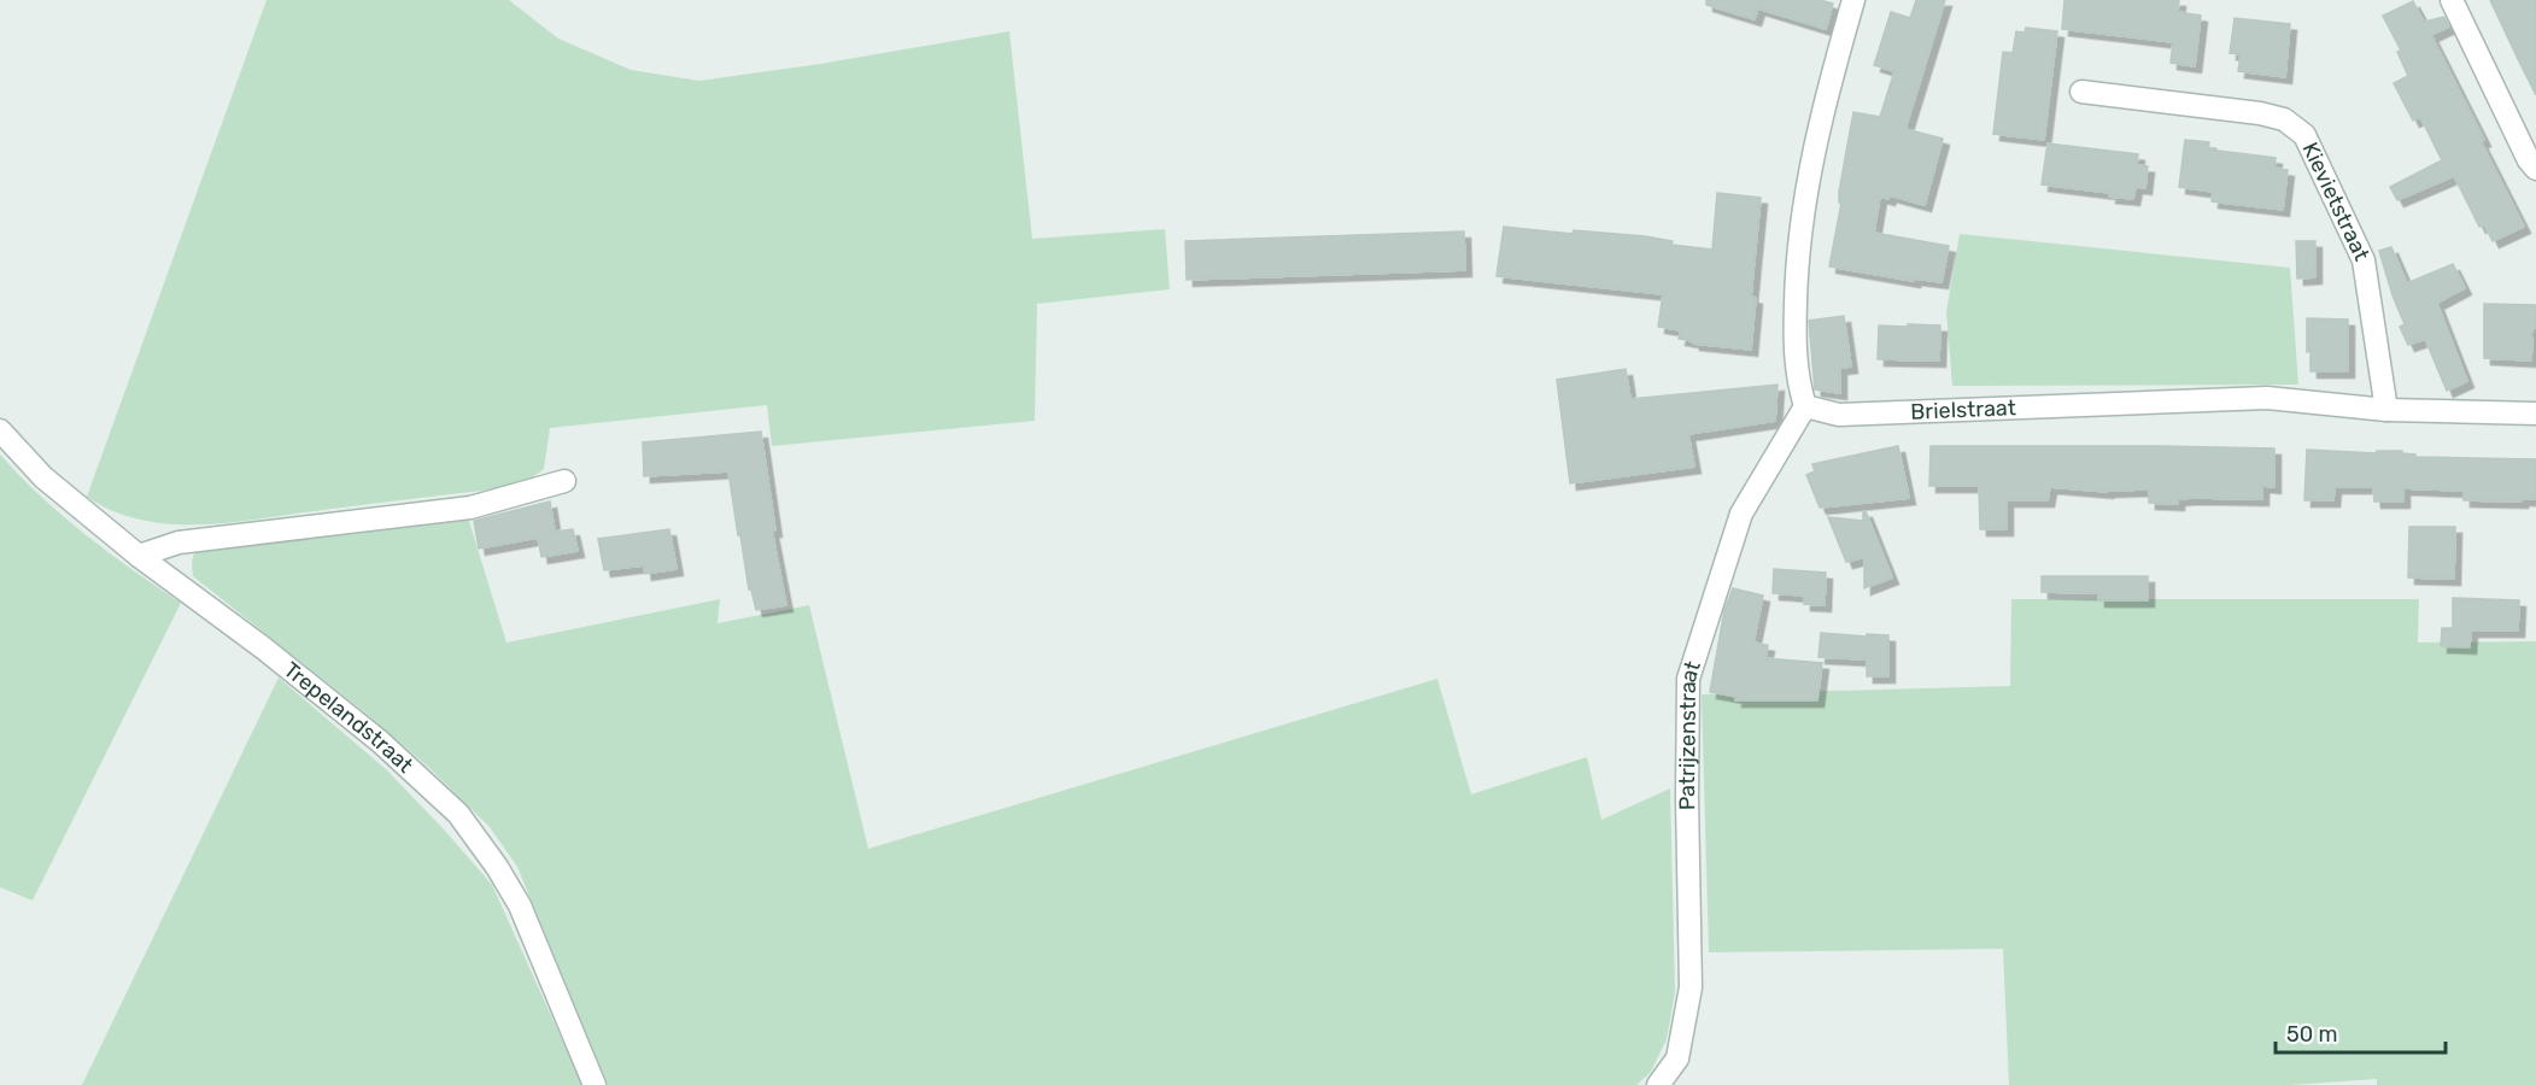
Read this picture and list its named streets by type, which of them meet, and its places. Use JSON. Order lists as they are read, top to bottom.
{
  "streets": {
    "street": [
      "Kievietstraat",
      "Brielstraat",
      "Trepelandstraat",
      "Patrijzenstraat"
    ]
  },
  "crossings": [
    ["Kievietstraat", "Brielstraat"],
    ["Brielstraat", "Patrijzenstraat"]
  ],
  "scale_bar": "50 m"
}
